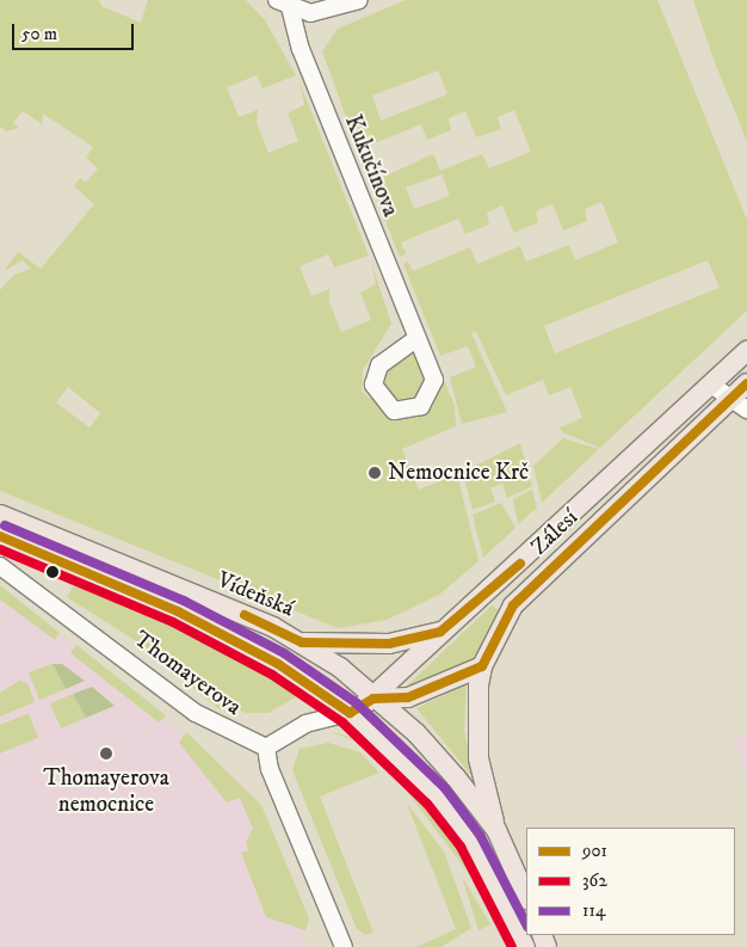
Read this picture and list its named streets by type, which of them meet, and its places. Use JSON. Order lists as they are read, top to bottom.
{
  "streets": {
    "main road": ["Zálesí", "Vídeňská"],
    "street": ["Kukučínova", "Thomayerova"]
  },
  "crossings": [
    ["Zálesí", "Vídeňská"]
  ],
  "places": ["Nemocnice Krč", "Thomayerova nemocnice"],
  "lines": ["transit line 901", "transit line 114", "transit line 362"],
  "legend": ["901", "362", "114"],
  "scale_bar": "50 m"
}
